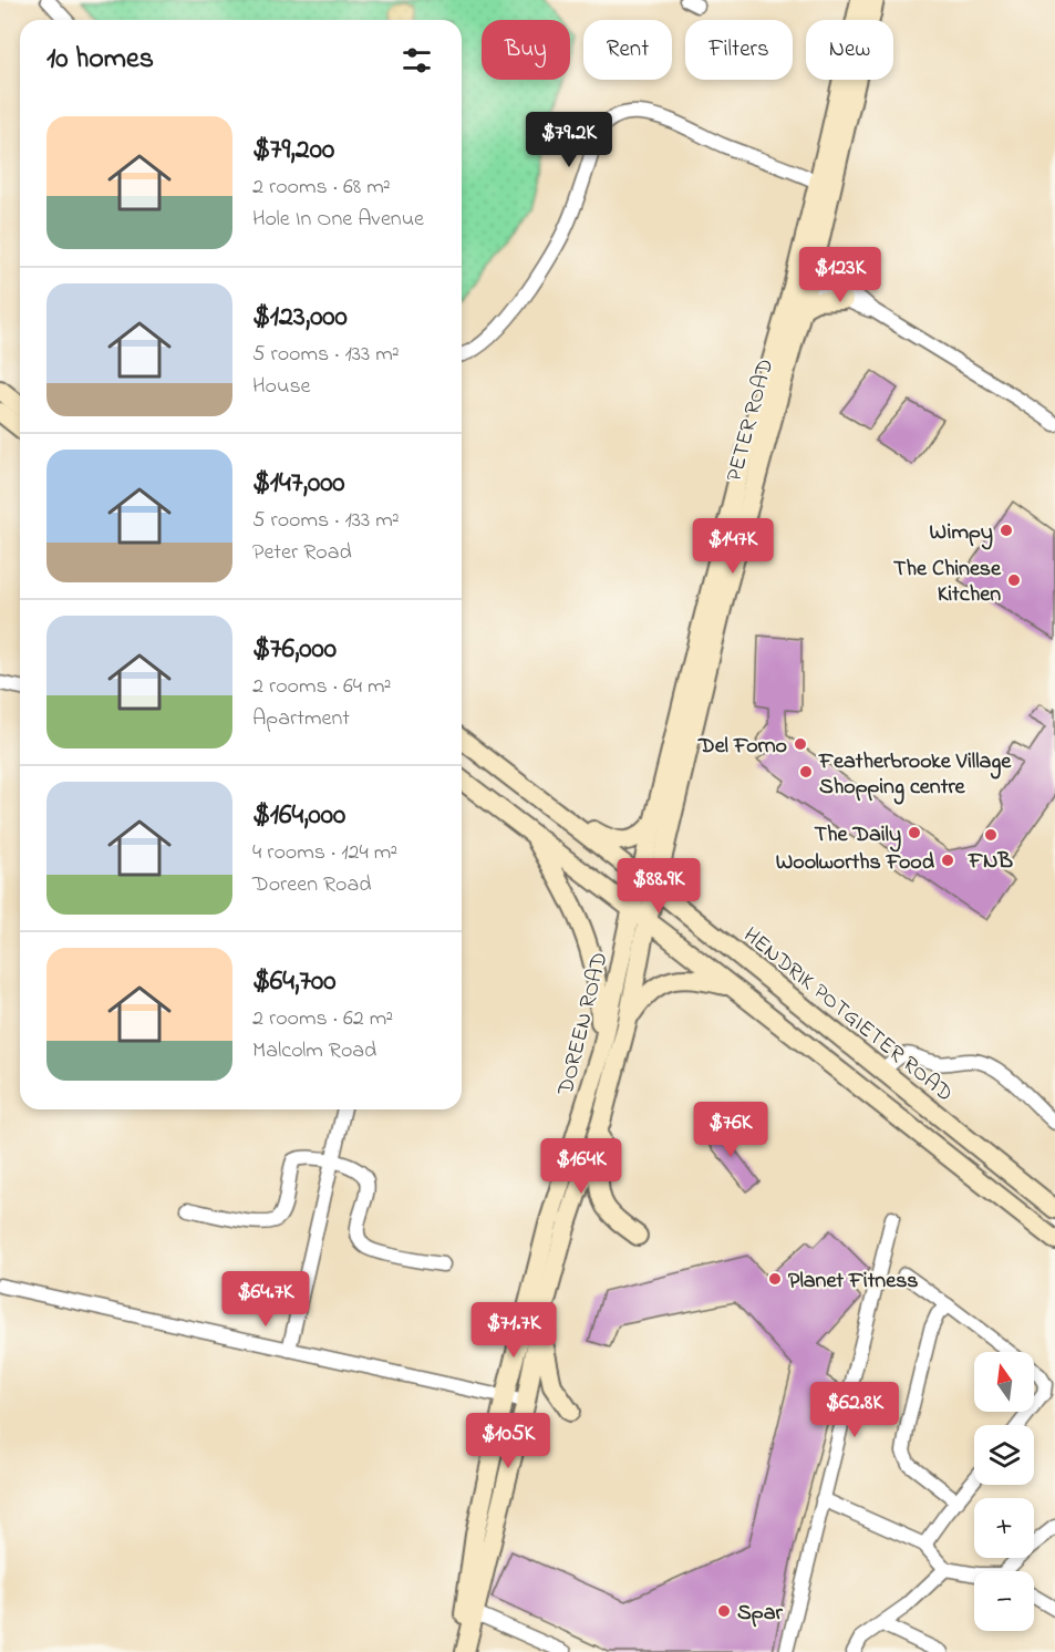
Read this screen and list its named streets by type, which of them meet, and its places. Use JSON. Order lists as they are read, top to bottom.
{
  "streets": {
    "main road": ["PETER ROAD", "HENDRIK POTGIETER ROAD", "DOREEN ROAD"]
  },
  "crossings": [
    ["PETER ROAD", "HENDRIK POTGIETER ROAD"],
    ["PETER ROAD", "DOREEN ROAD"],
    ["HENDRIK POTGIETER ROAD", "DOREEN ROAD"]
  ],
  "places": [
    "Wimpy",
    "The Chinese Kitchen",
    "Del Forno",
    "Featherbrooke Village Shopping centre",
    "The Daily",
    "FNB",
    "Woolworths Food",
    "Planet Fitness",
    "Spar"
  ],
  "north": "top",
  "page": {
    "chip": [
      "Buy",
      "Rent",
      "Filters",
      "New"
    ],
    "heading": "10 homes",
    "list": [
      {
        "name": "$79,200",
        "note": "2 rooms · 68 m² · Hole In One Avenue"
      },
      {
        "name": "$123,000",
        "note": "5 rooms · 133 m² · House"
      },
      {
        "name": "$147,000",
        "note": "5 rooms · 133 m² · Peter Road"
      },
      {
        "name": "$76,000",
        "note": "2 rooms · 64 m² · Apartment"
      },
      {
        "name": "$164,000",
        "note": "4 rooms · 124 m² · Doreen Road"
      },
      {
        "name": "$64,700",
        "note": "2 rooms · 62 m² · Malcolm Road"
      }
    ],
    "price": [
      "$79.2K",
      "$123K",
      "$147K",
      "$88.9K",
      "$76K",
      "$164K",
      "$64.7K",
      "$71.7K",
      "$62.8K",
      "$105K"
    ],
    "map_buttons": ["+", "−"]
  }
}
